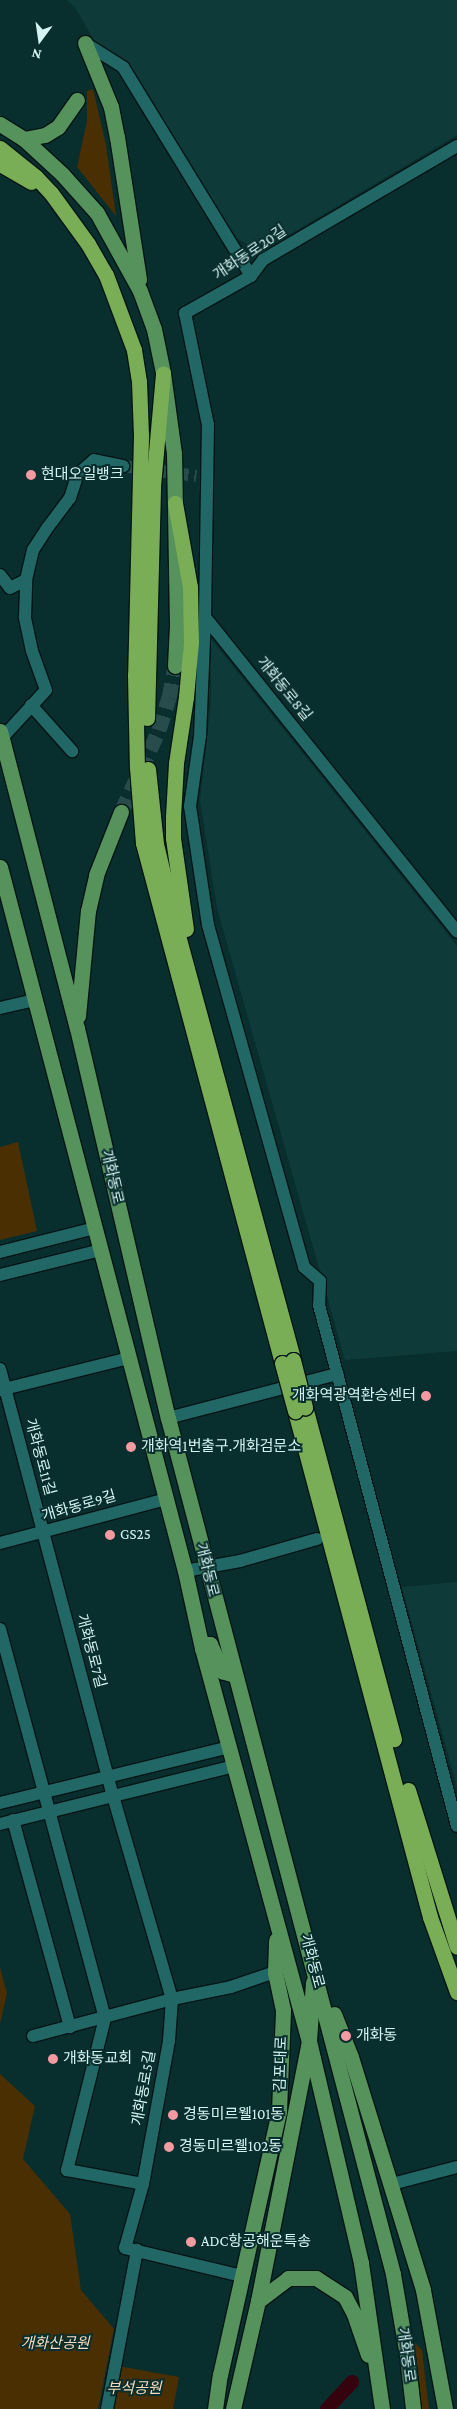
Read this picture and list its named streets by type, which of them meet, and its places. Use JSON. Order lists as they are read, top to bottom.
{
  "streets": {
    "main road": ["개화동로", "김포대로"],
    "street": [
      "개화동로20길",
      "개화동로8길",
      "개화동로11길",
      "개화동로9길",
      "개화동로7길",
      "개화동로5길"
    ]
  },
  "crossings": [
    ["개화동로20길", "개화동로8길"],
    ["개화동로", "개화동로9길"],
    ["개화동로", "김포대로"],
    ["개화동로11길", "개화동로9길"],
    ["개화동로11길", "개화동로7길"],
    ["개화동로9길", "개화동로7길"],
    ["개화동로7길", "개화동로5길"]
  ],
  "parks": ["개화산공원", "부석공원"],
  "places": [
    "현대오일뱅크",
    "개화역광역환승센터",
    "개화역1번출구.개화검문소",
    "GS25",
    "개화동",
    "개화동교회",
    "경동미르웰101동",
    "경동미르웰102동",
    "ADC항공해운특송"
  ],
  "north": "bottom"
}
